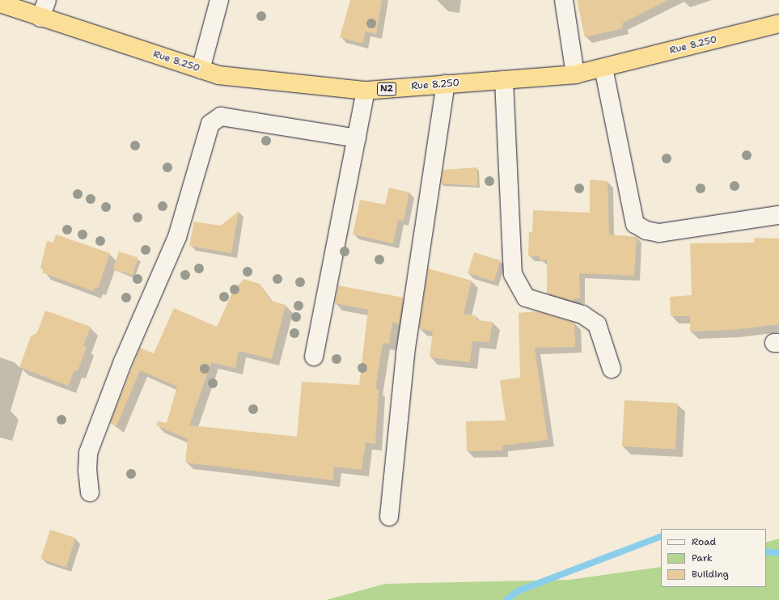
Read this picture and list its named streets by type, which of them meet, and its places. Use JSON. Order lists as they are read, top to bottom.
{
  "streets": {
    "highway": ["Rue 8.250", "N2"]
  },
  "legend": ["Road", "Park", "Building"]
}
